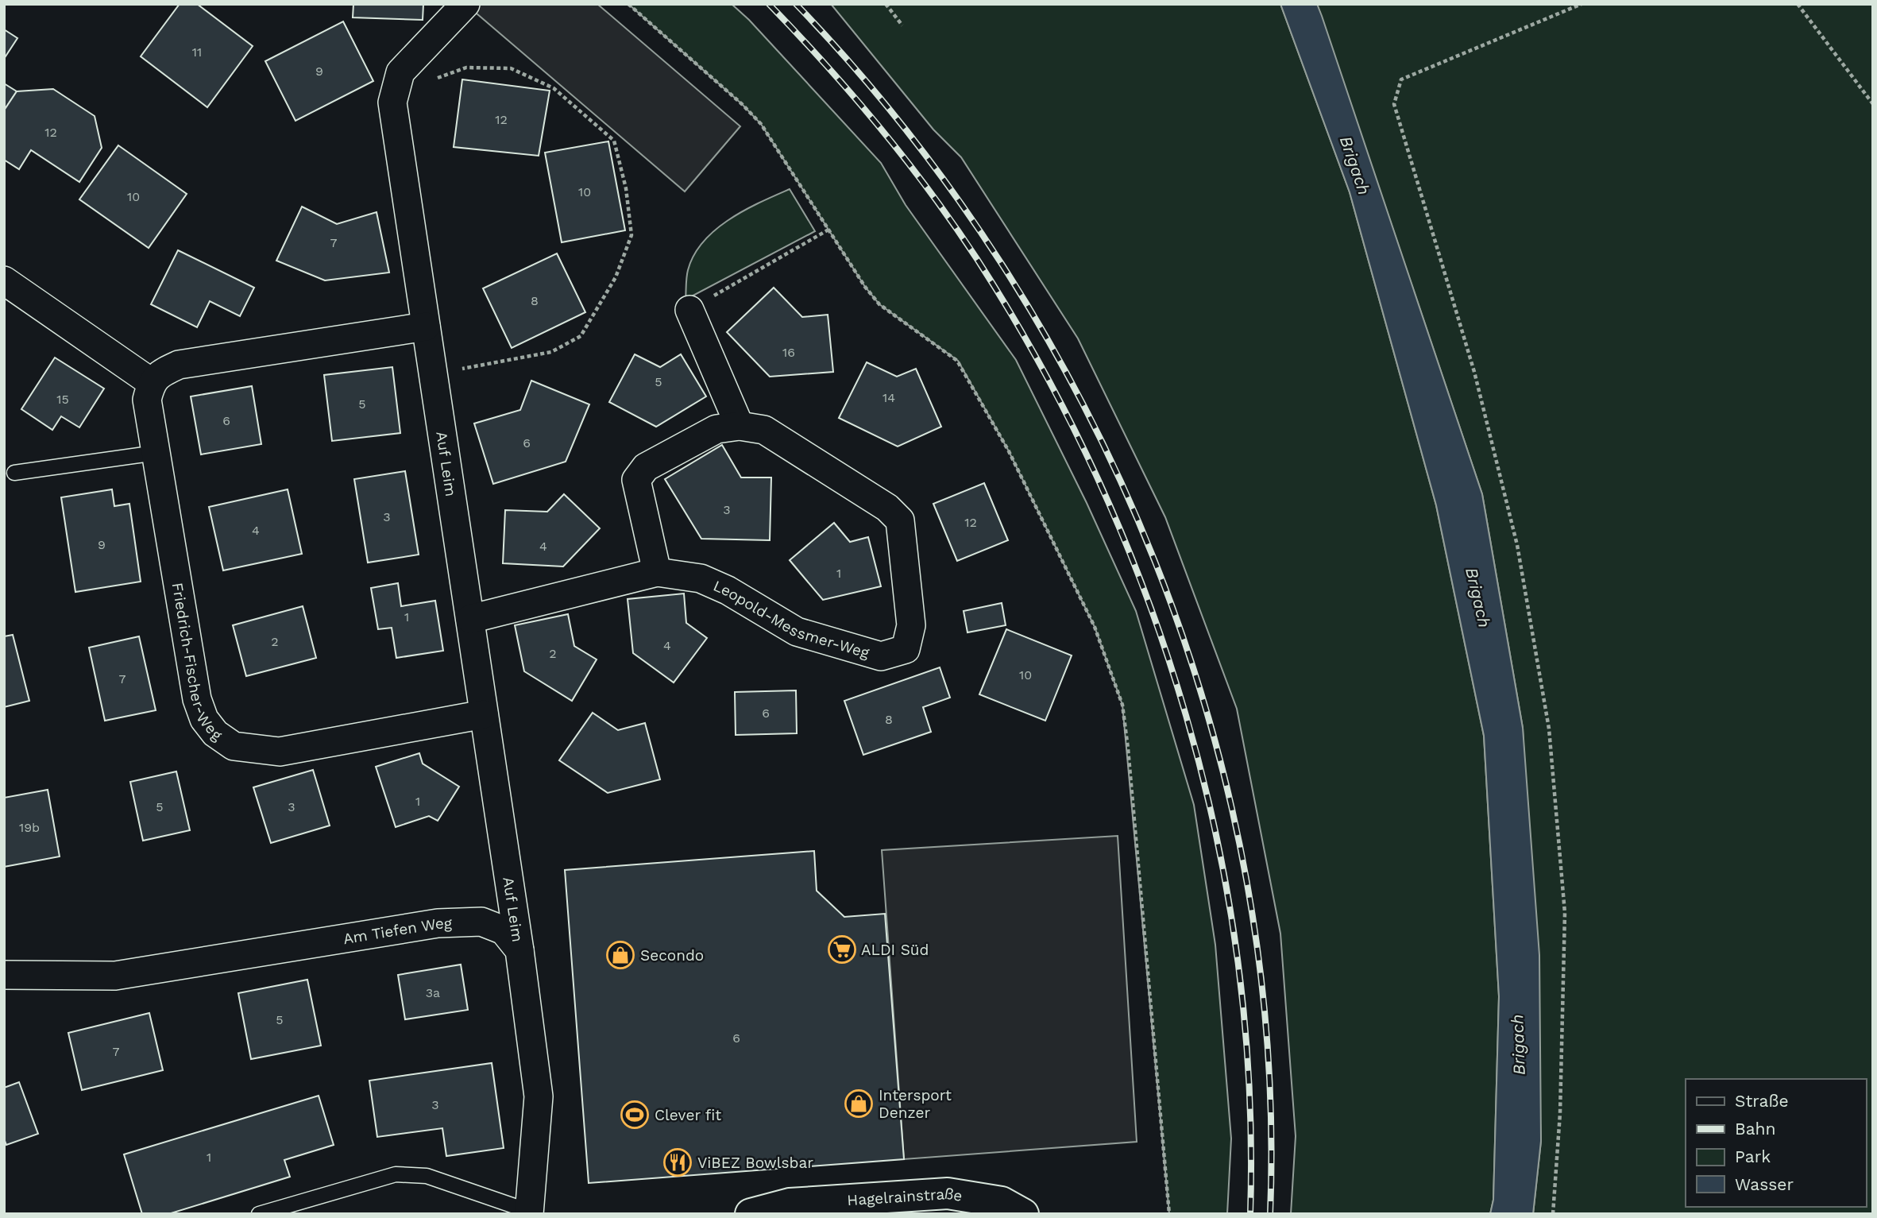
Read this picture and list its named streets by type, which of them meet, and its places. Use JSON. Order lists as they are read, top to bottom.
{
  "streets": {
    "main road": ["Hagelrainstraße"],
    "street": [
      "Auf Leim",
      "Leopold-Messmer-Weg",
      "Friedrich-Fischer-Weg",
      "Am Tiefen Weg"
    ]
  },
  "crossings": [
    ["Auf Leim", "Leopold-Messmer-Weg"],
    ["Auf Leim", "Friedrich-Fischer-Weg"],
    ["Auf Leim", "Am Tiefen Weg"]
  ],
  "water": ["Brigach"],
  "places": {
    "supermarket": ["ALDI Süd"],
    "shop": ["Secondo", "Intersport Denzer"],
    "sports": ["Clever fit"],
    "restaurant": ["ViBEZ Bowlsbar"]
  },
  "house_numbers": [
    "11",
    "9",
    "12",
    "12",
    "10",
    "10",
    "7",
    "8",
    "16",
    "5",
    "14",
    "15",
    "5",
    "6",
    "6",
    "3",
    "3",
    "12",
    "4",
    "9",
    "4",
    "1",
    "1",
    "2",
    "4",
    "2",
    "10",
    "7",
    "6",
    "8",
    "1",
    "5",
    "3",
    "19b",
    "3a",
    "5",
    "6",
    "7",
    "3",
    "1"
  ],
  "legend": [
    "Straße",
    "Bahn",
    "Park",
    "Wasser"
  ]
}
